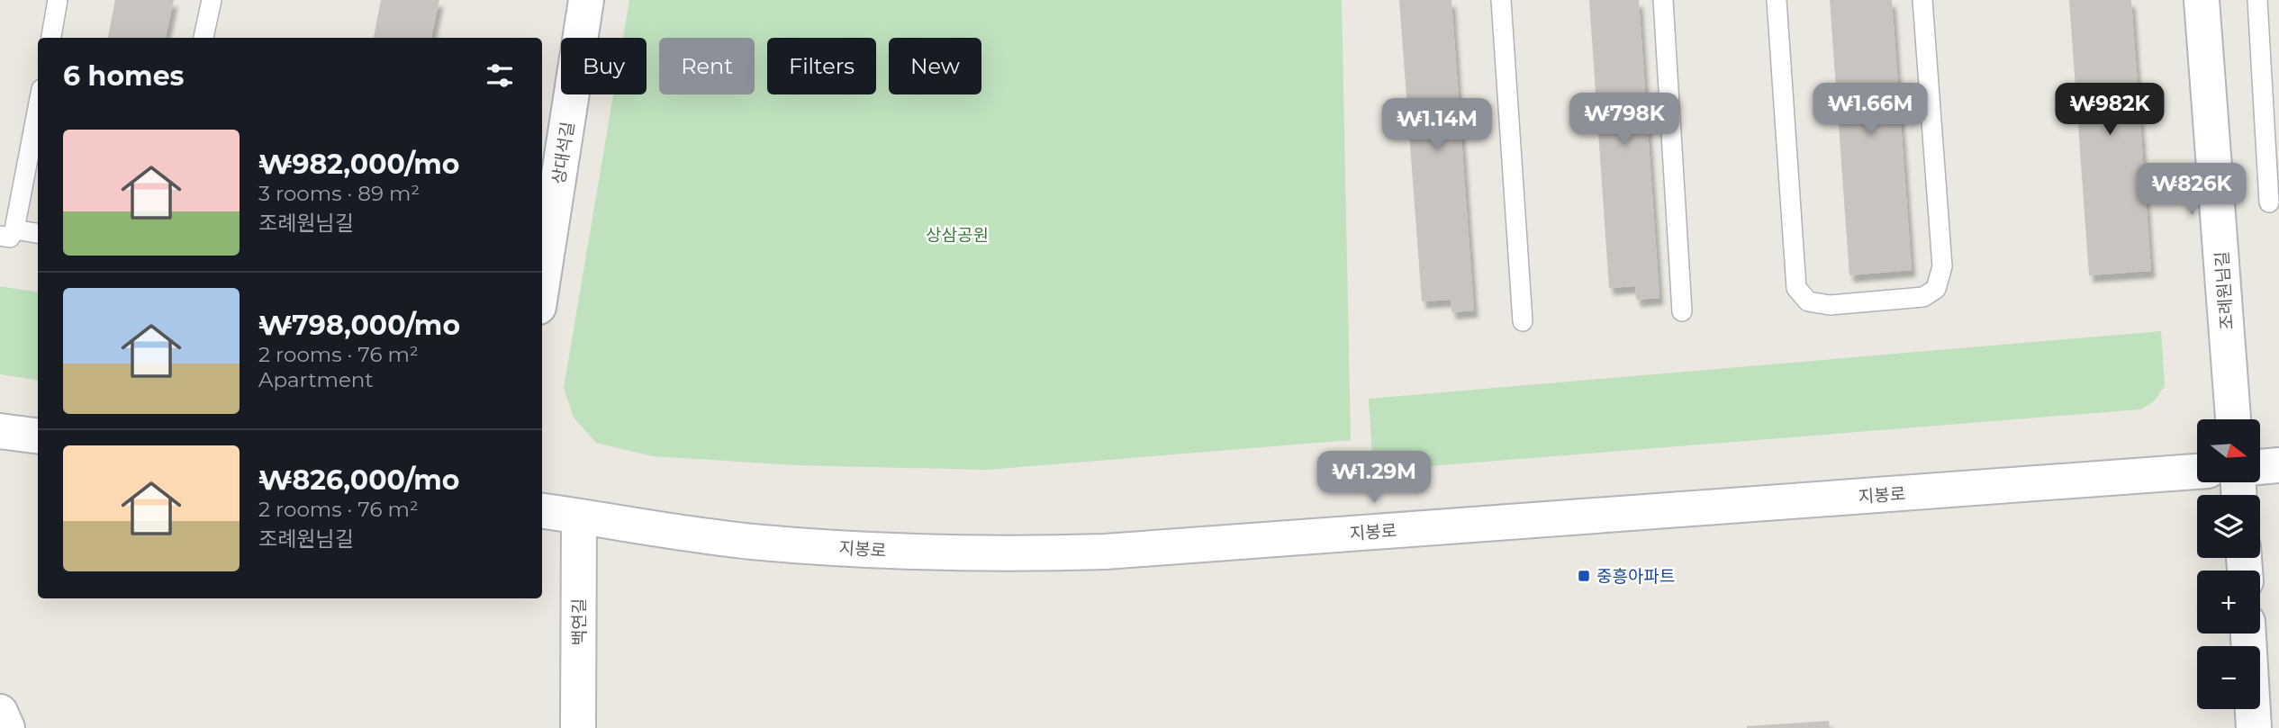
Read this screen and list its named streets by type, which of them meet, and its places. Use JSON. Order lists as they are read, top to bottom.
{
  "streets": {
    "main road": [
      "상대석길",
      "조례원님길",
      "지봉로",
      "백연길"
    ]
  },
  "crossings": [
    ["지봉로", "백연길"]
  ],
  "parks": ["상삼공원"],
  "places": {
    "transit": ["중흥아파트"]
  },
  "north": "right",
  "page": {
    "chip": [
      "Buy",
      "Rent",
      "Filters",
      "New"
    ],
    "heading": "6 homes",
    "price": [
      "₩1.66M",
      "₩982K",
      "₩798K",
      "₩1.14M",
      "₩826K",
      "₩1.29M"
    ],
    "list": [
      {
        "name": "₩982,000/mo",
        "note": "3 rooms · 89 m² · 조례원님길"
      },
      {
        "name": "₩798,000/mo",
        "note": "2 rooms · 76 m² · Apartment"
      },
      {
        "name": "₩826,000/mo",
        "note": "2 rooms · 76 m² · 조례원님길"
      }
    ],
    "map_buttons": ["+", "−"]
  }
}
